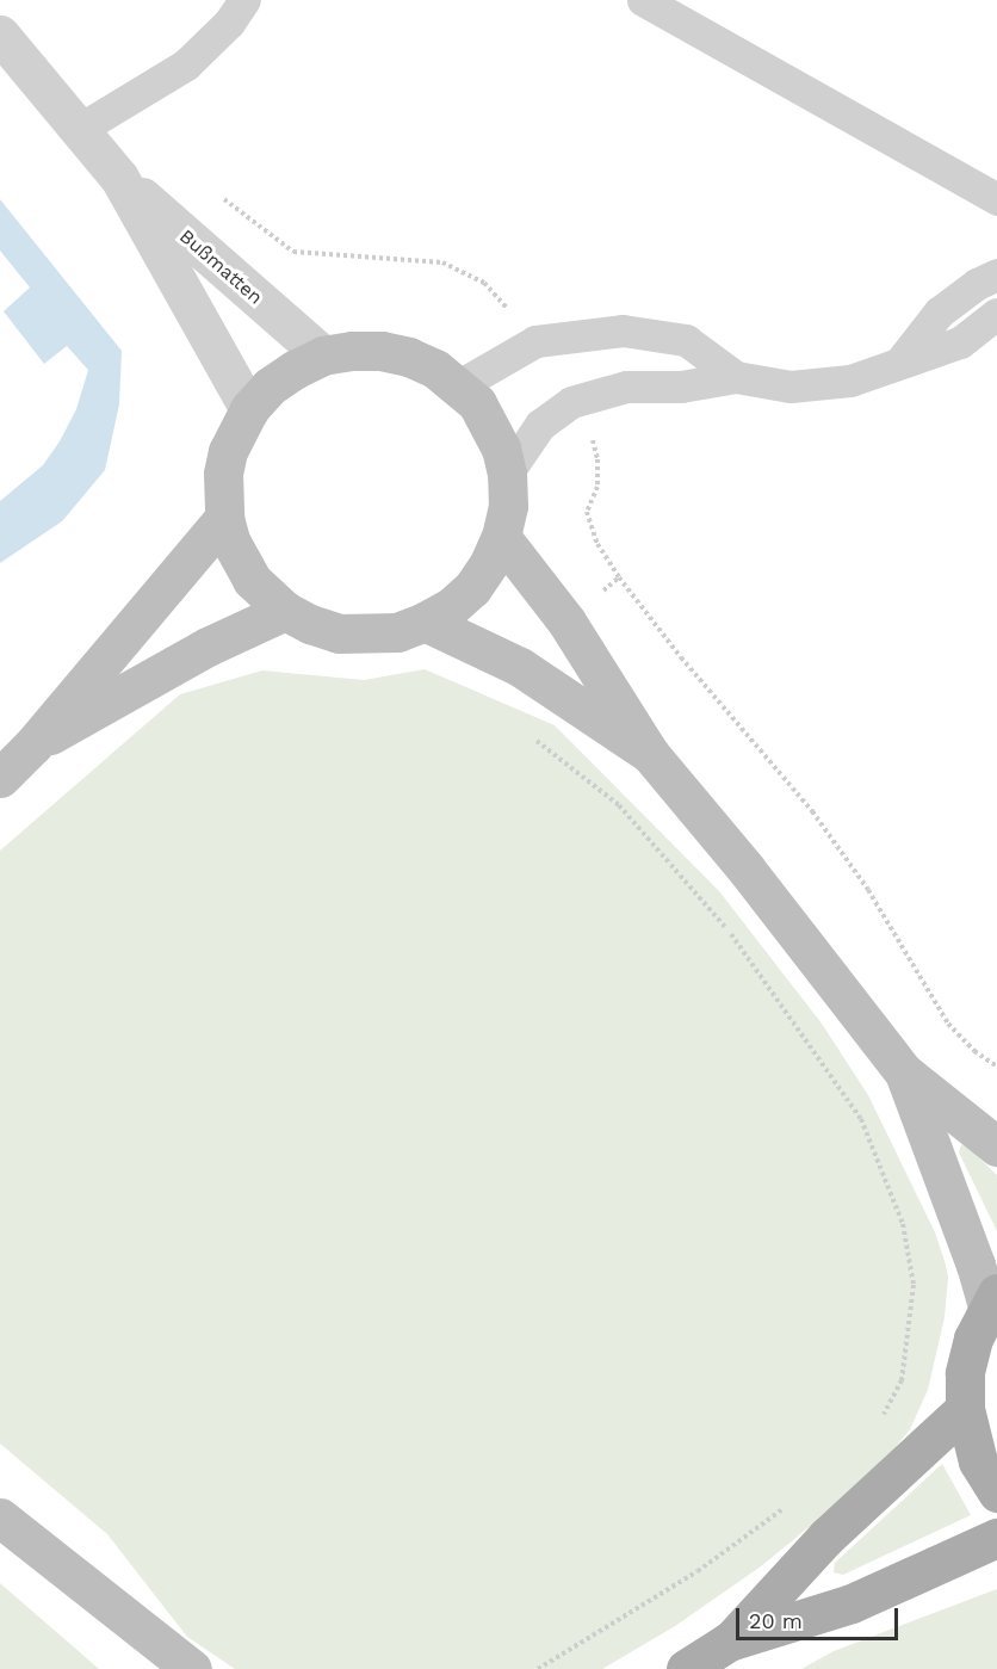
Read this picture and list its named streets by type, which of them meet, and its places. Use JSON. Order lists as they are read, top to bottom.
{
  "streets": {
    "street": ["Bußmatten"]
  },
  "scale_bar": "20 m"
}
